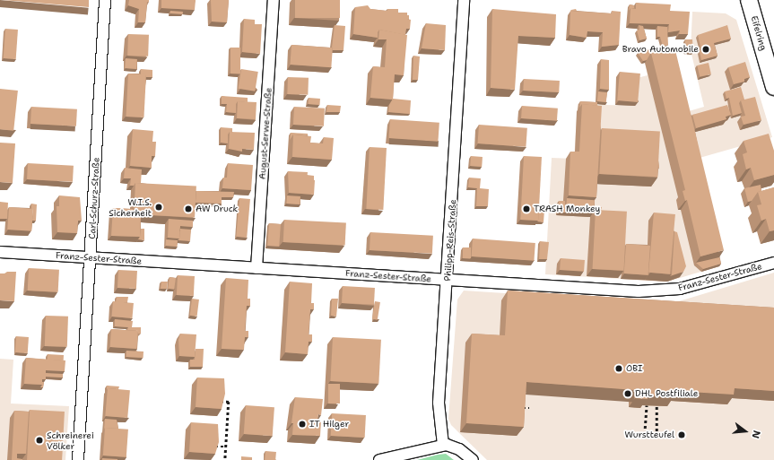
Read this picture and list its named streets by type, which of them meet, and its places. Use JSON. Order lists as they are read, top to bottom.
{
  "streets": {
    "main road": ["Eifelring"],
    "street": [
      "August-Serwe-Straße",
      "Carl-Schurz-Straße",
      "Philipp-Reis-Straße",
      "Franz-Sester-Straße"
    ]
  },
  "crossings": [
    ["August-Serwe-Straße", "Franz-Sester-Straße"],
    ["Carl-Schurz-Straße", "Franz-Sester-Straße"],
    ["Philipp-Reis-Straße", "Franz-Sester-Straße"]
  ],
  "places": [
    "Bravo Automobile",
    "W.I.S. Sicherheit",
    "AW Druck",
    "TRASH Monkey",
    "OBI",
    "DHL Postfiliale",
    "IT Hilger",
    "Wurstteufel",
    "Schreinerei Völker"
  ],
  "north": "right"
}
